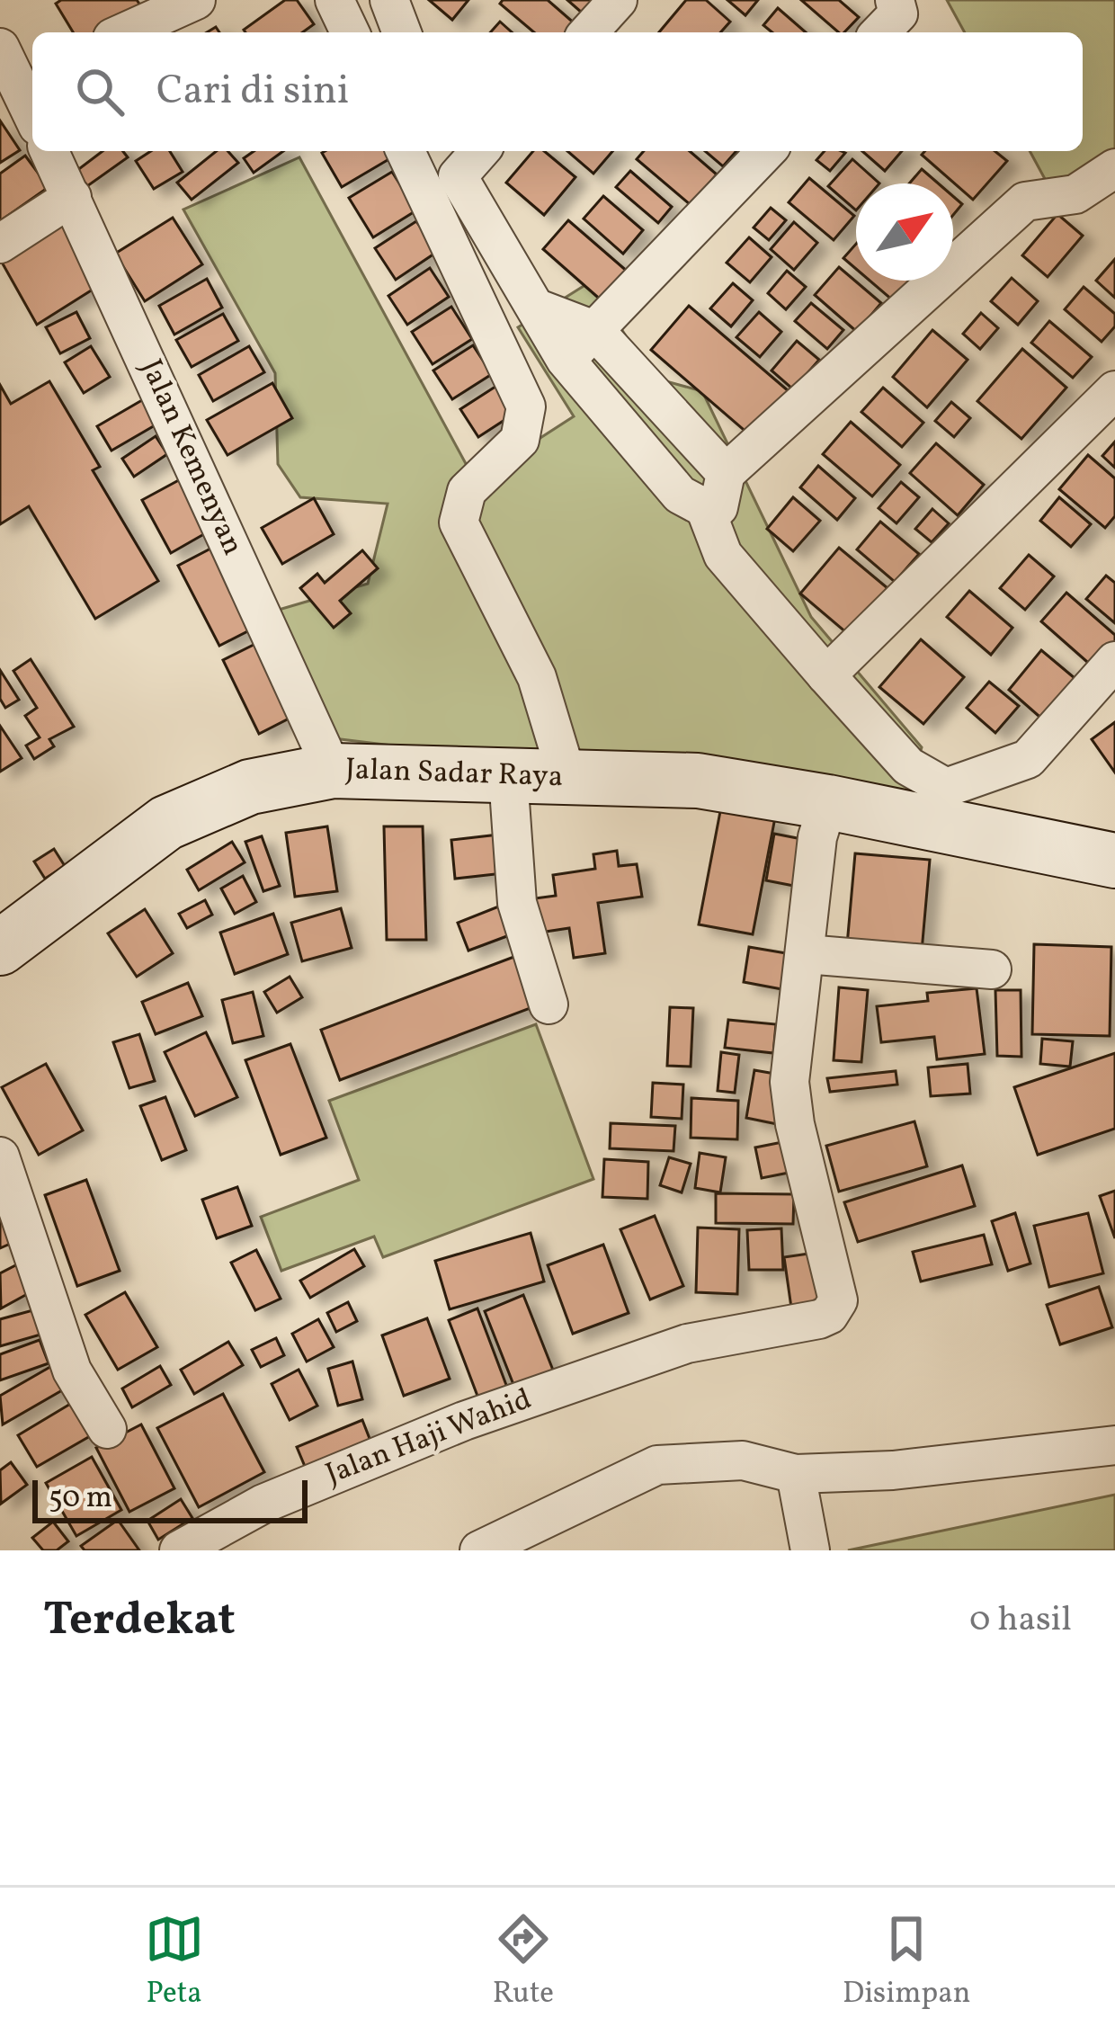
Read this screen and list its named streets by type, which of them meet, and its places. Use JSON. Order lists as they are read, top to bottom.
{
  "streets": {
    "street": ["Jalan Kemenyan", "Jalan Sadar Raya", "Jalan Haji Wahid"]
  },
  "crossings": [
    ["Jalan Kemenyan", "Jalan Sadar Raya"]
  ],
  "scale_bar": "50 m",
  "north": "top right",
  "page": {
    "search": "Cari di sini",
    "scale": "50 m",
    "heading": ["Terdekat", "0 hasil"],
    "nav": ["Peta", "Rute", "Disimpan"]
  }
}
